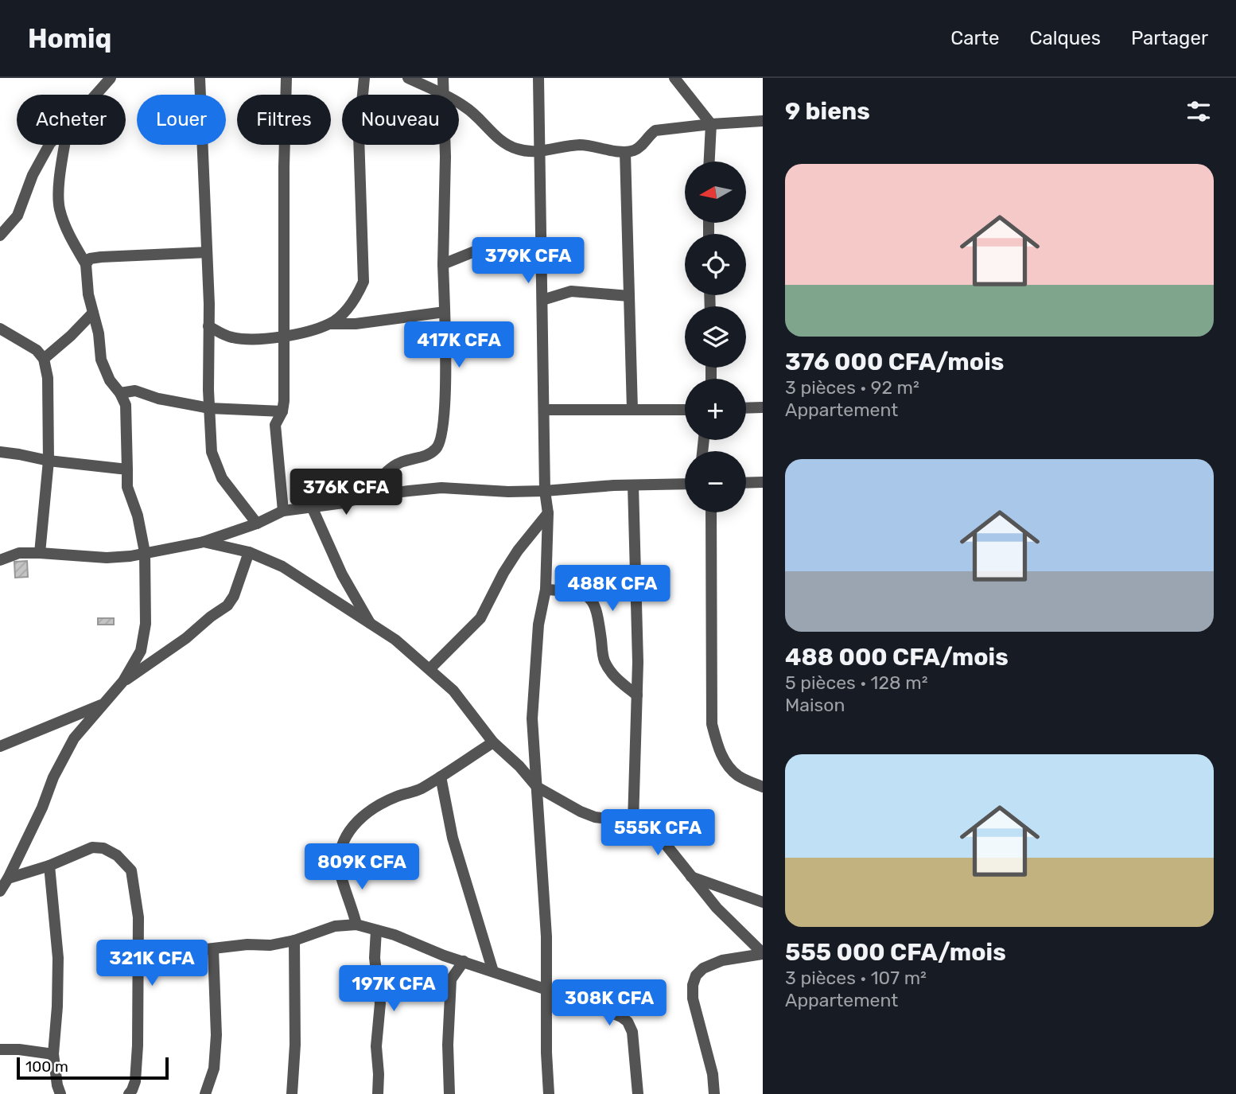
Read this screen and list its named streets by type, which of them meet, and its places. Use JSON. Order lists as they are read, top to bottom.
{
  "scale_bar": "100 m",
  "north": "left",
  "page": {
    "header": "Homiq",
    "nav": ["Carte", "Calques", "Partager"],
    "heading": "9 biens",
    "chip": [
      "Acheter",
      "Louer",
      "Filtres",
      "Nouveau"
    ],
    "list": [
      {
        "name": "376 000 CFA/mois",
        "note": "3 pièces · 92 m² · Appartement"
      },
      {
        "name": "488 000 CFA/mois",
        "note": "5 pièces · 128 m² · Maison"
      },
      {
        "name": "555 000 CFA/mois",
        "note": "3 pièces · 107 m² · Appartement"
      }
    ],
    "map_buttons": ["+", "−"],
    "price": [
      "379K CFA",
      "417K CFA",
      "376K CFA",
      "488K CFA",
      "555K CFA",
      "809K CFA",
      "321K CFA",
      "197K CFA",
      "308K CFA"
    ],
    "scale": "100 m"
  }
}
